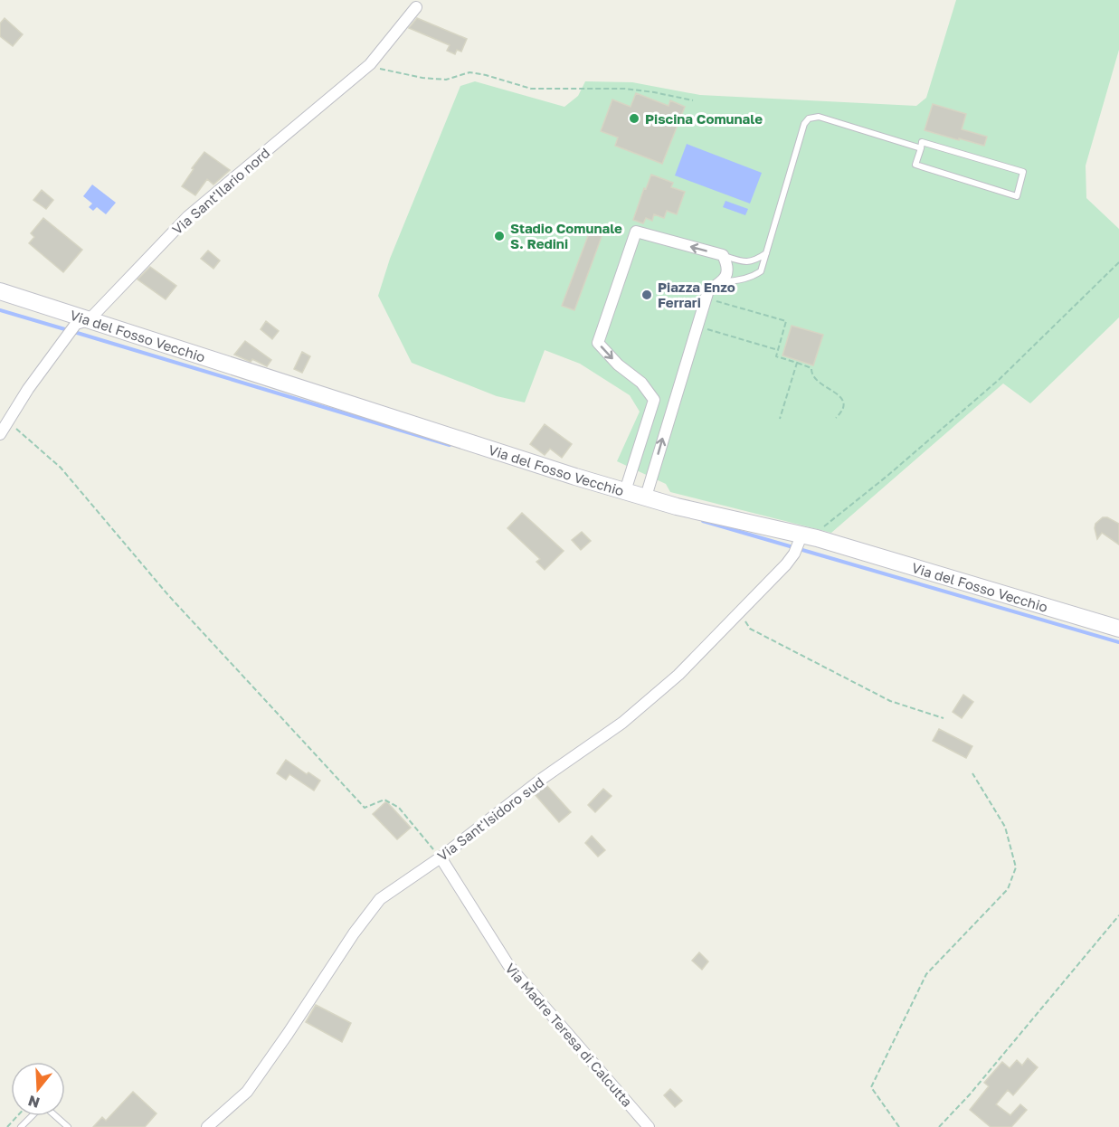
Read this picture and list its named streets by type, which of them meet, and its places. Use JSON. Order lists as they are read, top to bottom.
{
  "streets": {
    "street": [
      "Via Sant'Ilario nord",
      "Via del Fosso Vecchio",
      "Via Sant'Isidoro sud",
      "Via Madre Teresa di Calcutta"
    ]
  },
  "crossings": [
    ["Via Sant'Ilario nord", "Via del Fosso Vecchio"],
    ["Via del Fosso Vecchio", "Via Sant'Isidoro sud"],
    ["Via Sant'Isidoro sud", "Via Madre Teresa di Calcutta"]
  ],
  "places": ["Piscina Comunale", "Stadio Comunale S. Redini", "Piazza Enzo Ferrari"],
  "north": "bottom"
}
